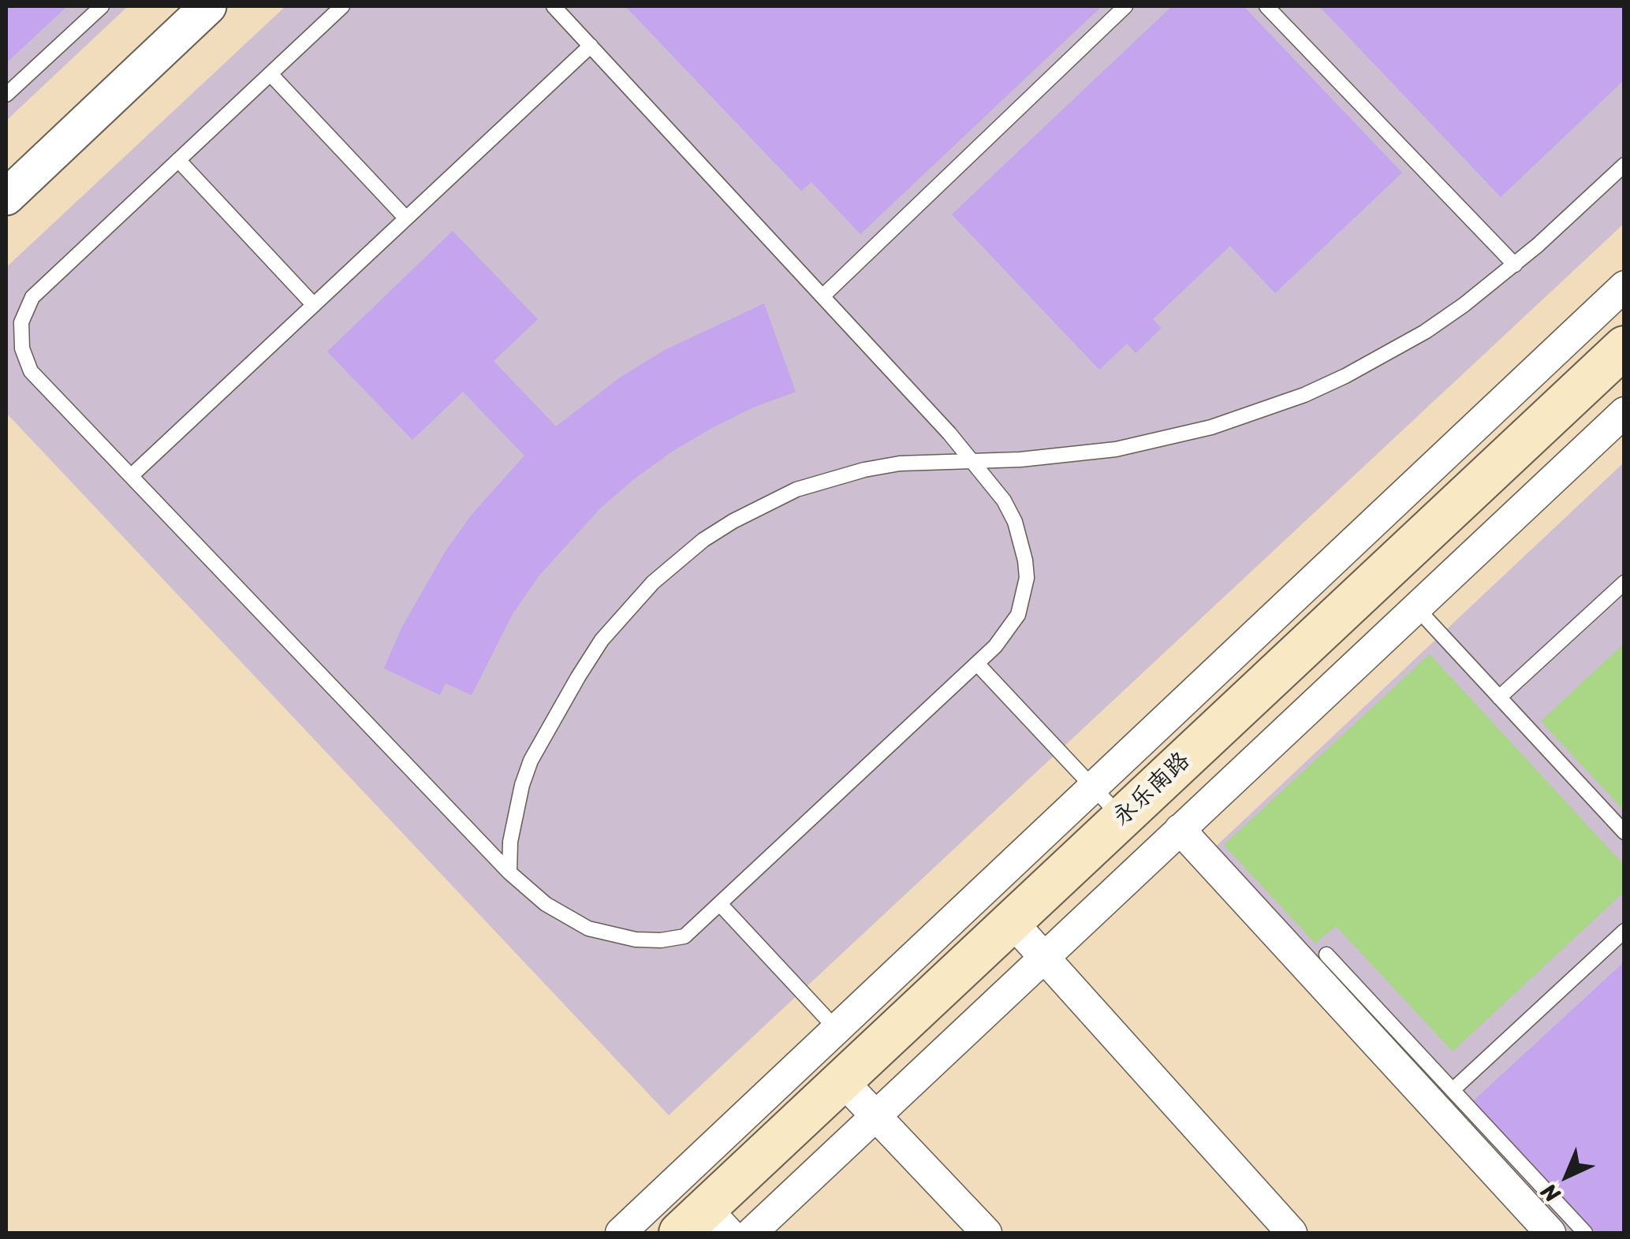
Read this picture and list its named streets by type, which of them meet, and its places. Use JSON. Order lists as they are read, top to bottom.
{
  "streets": {
    "main road": ["永乐南路"]
  },
  "north": "bottom left"
}
